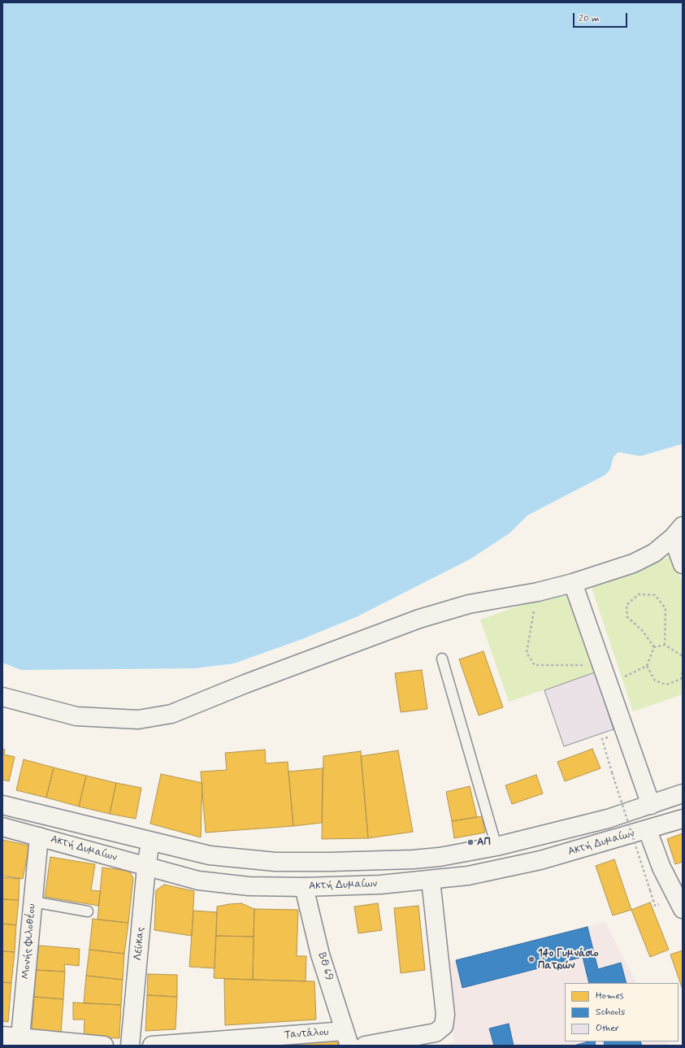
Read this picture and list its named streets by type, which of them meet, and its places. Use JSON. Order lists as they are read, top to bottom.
{
  "streets": {
    "street": [
      "Ακτή Δυμαίων",
      "Μονής Φιλοθέου",
      "Λεύκας",
      "ΒΘ 69",
      "Ταντάλου"
    ]
  },
  "crossings": [
    ["Ακτή Δυμαίων", "Μονής Φιλοθέου"],
    ["Ακτή Δυμαίων", "Λεύκας"],
    ["Ακτή Δυμαίων", "ΒΘ 69"],
    ["ΒΘ 69", "Ταντάλου"]
  ],
  "places": ["ΑΠ", "14o Γυμνάσιο Πατρών"],
  "legend": ["Homes", "Schools", "Other"],
  "scale_bar": "20 m"
}
